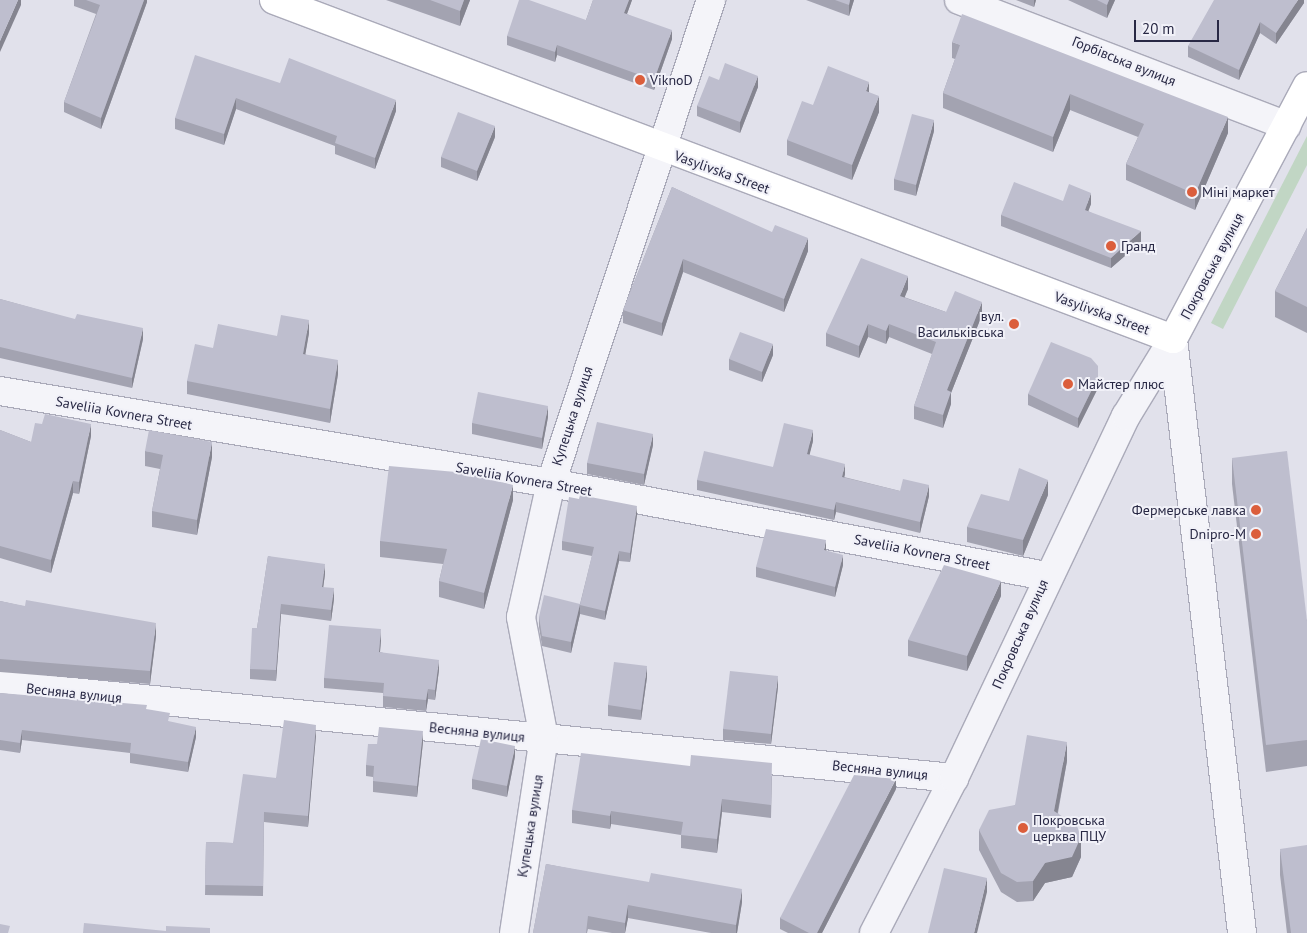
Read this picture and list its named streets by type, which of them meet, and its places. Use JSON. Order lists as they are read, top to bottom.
{
  "streets": {
    "main road": ["Vasylivska Street", "Покровська вулиця"],
    "street": [
      "Горбівська вулиця",
      "Saveliia Kovnera Street",
      "Купецька вулиця",
      "Весняна вулиця"
    ]
  },
  "crossings": [
    ["Горбівська вулиця", "Покровська вулиця"],
    ["Vasylivska Street", "Покровська вулиця"],
    ["Vasylivska Street", "Купецька вулиця"],
    ["Покровська вулиця", "Saveliia Kovnera Street"],
    ["Покровська вулиця", "Весняна вулиця"],
    ["Saveliia Kovnera Street", "Купецька вулиця"],
    ["Купецька вулиця", "Весняна вулиця"]
  ],
  "places": [
    "ViknoD",
    "Міні маркет",
    "Гранд",
    "вул. Васильківська",
    "Майстер плюс",
    "Фермерське лавка",
    "Dnipro-M",
    "Покровська церква ПЦУ"
  ],
  "scale_bar": "20 m"
}
